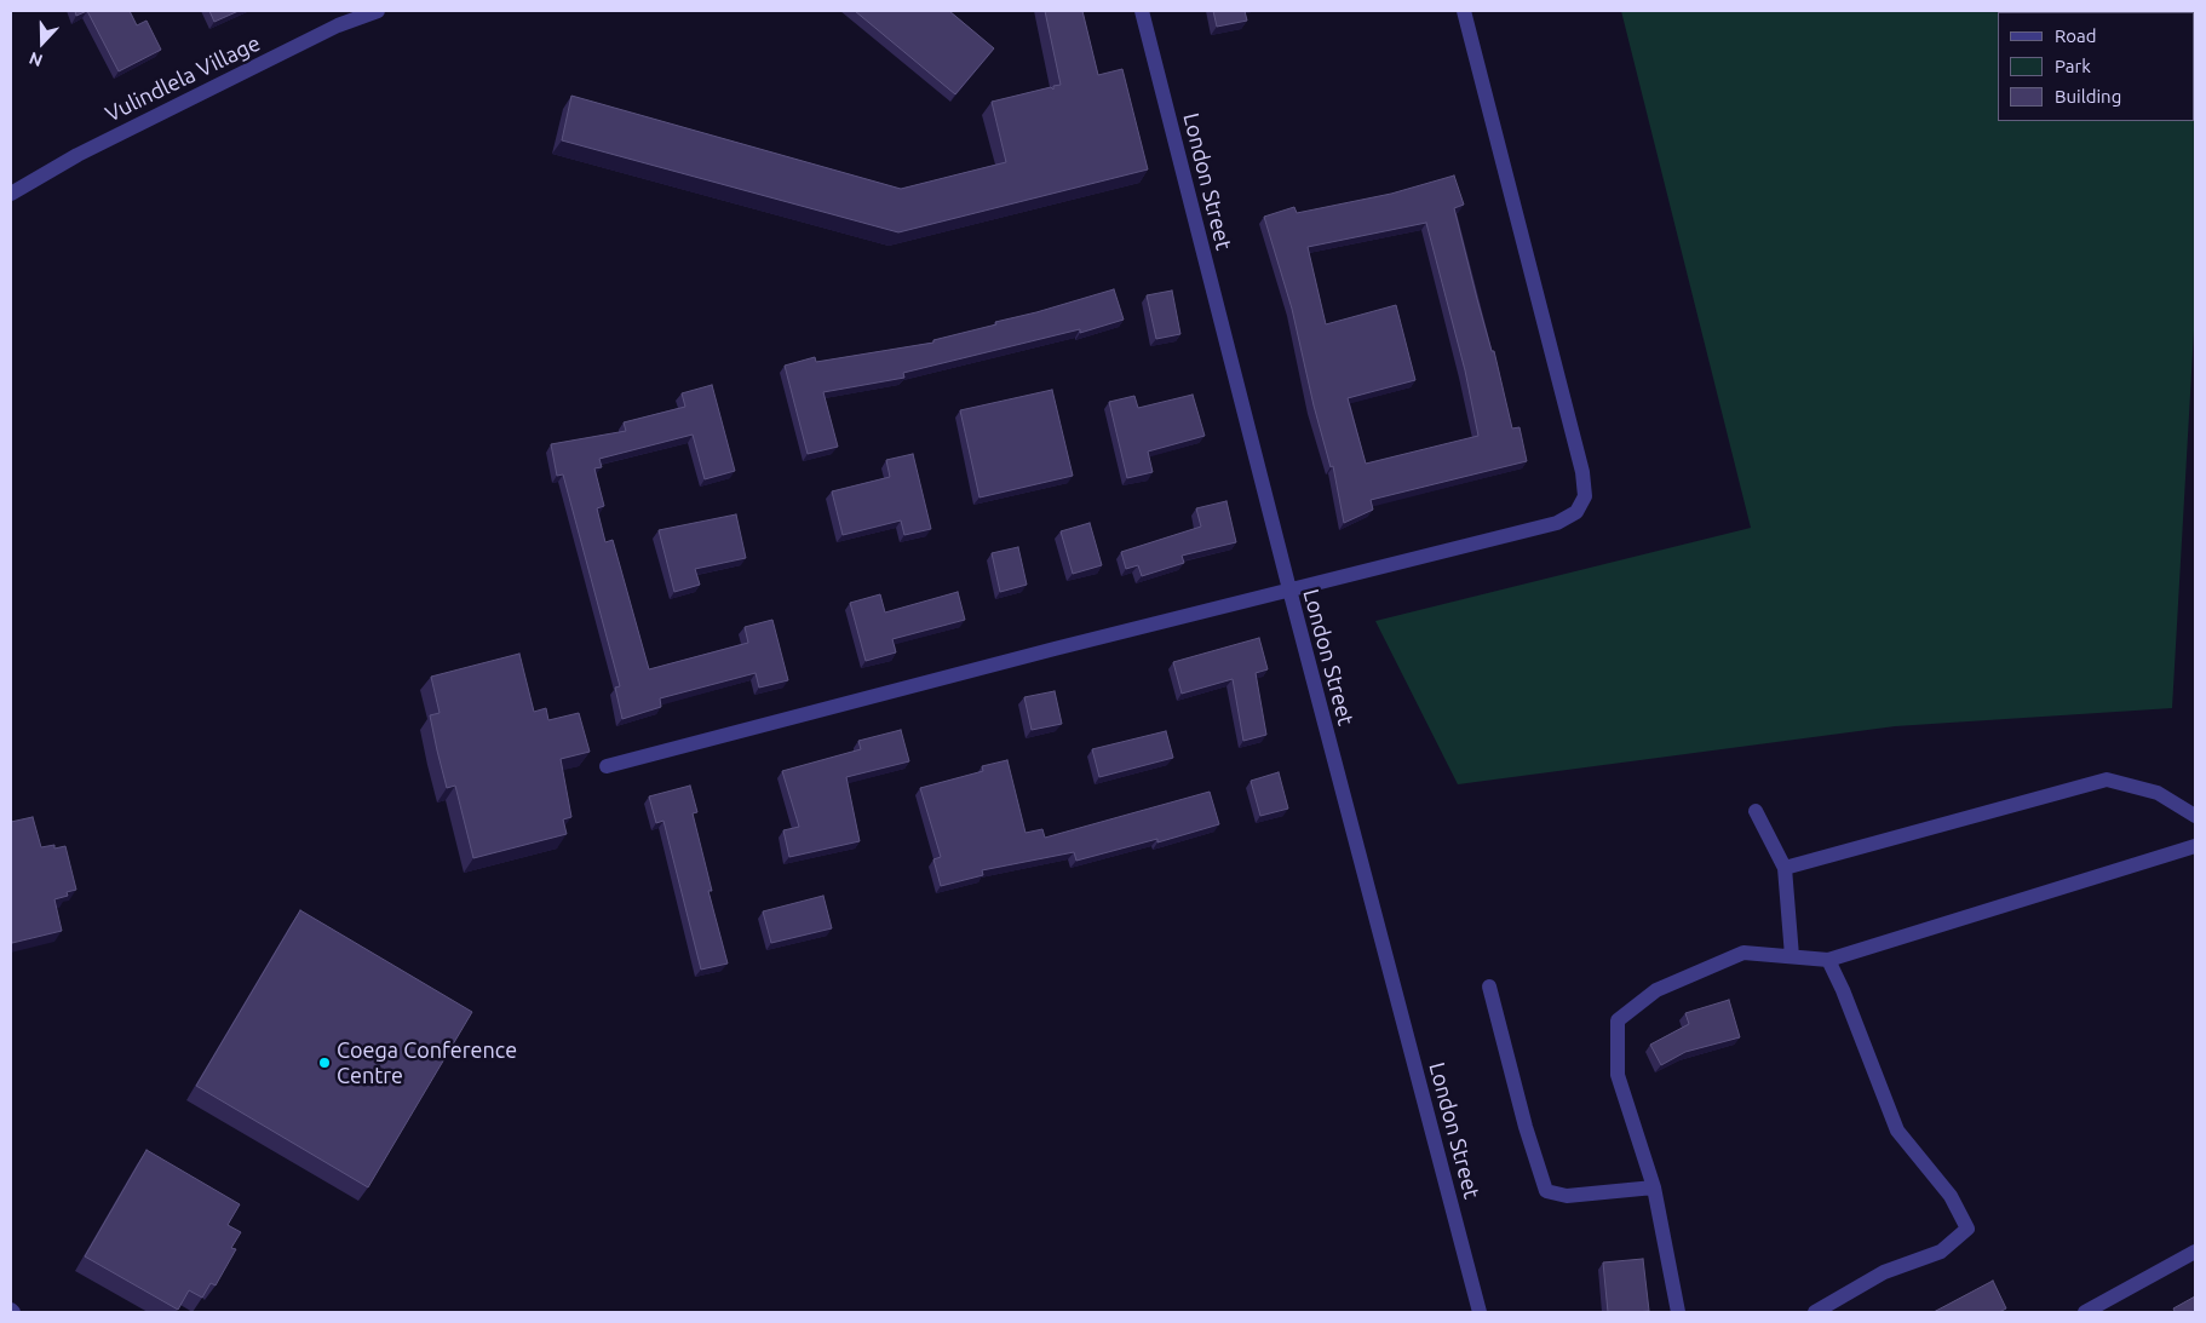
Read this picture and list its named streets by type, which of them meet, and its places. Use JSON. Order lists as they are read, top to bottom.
{
  "streets": {
    "street": ["Vulindlela Village", "London Street"]
  },
  "places": ["Coega Conference Centre"],
  "legend": ["Road", "Park", "Building"],
  "north": "bottom"
}
